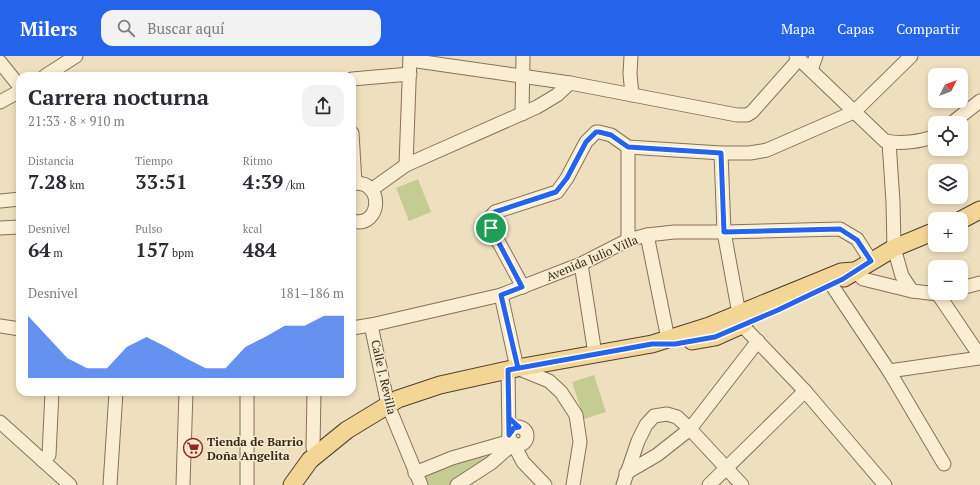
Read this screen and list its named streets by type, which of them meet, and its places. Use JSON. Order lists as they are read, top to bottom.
{
  "streets": {
    "street": ["Avenida Julio Villa", "Calle J. Revilla"]
  },
  "crossings": [
    ["Avenida Julio Villa", "Calle J. Revilla"]
  ],
  "places": {
    "supermarket": ["Tienda de Barrio Doña Angelita"]
  },
  "north": "top right",
  "page": {
    "header": "Milers",
    "search": "Buscar aquí",
    "nav": ["Mapa", "Capas", "Compartir"],
    "map_buttons": ["+", "−"],
    "heading": ["Carrera nocturna", "21:33 · 8 × 910 m"],
    "stats": [
      ["Distancia", "7.28 km"],
      ["Tiempo", "33:51"],
      ["Ritmo", "4:39 /km"],
      ["Desnivel", "64 m"],
      ["Pulso", "157 bpm"],
      ["kcal", "484"]
    ],
    "chart": ["Desnivel", "181–186 m"]
  }
}
